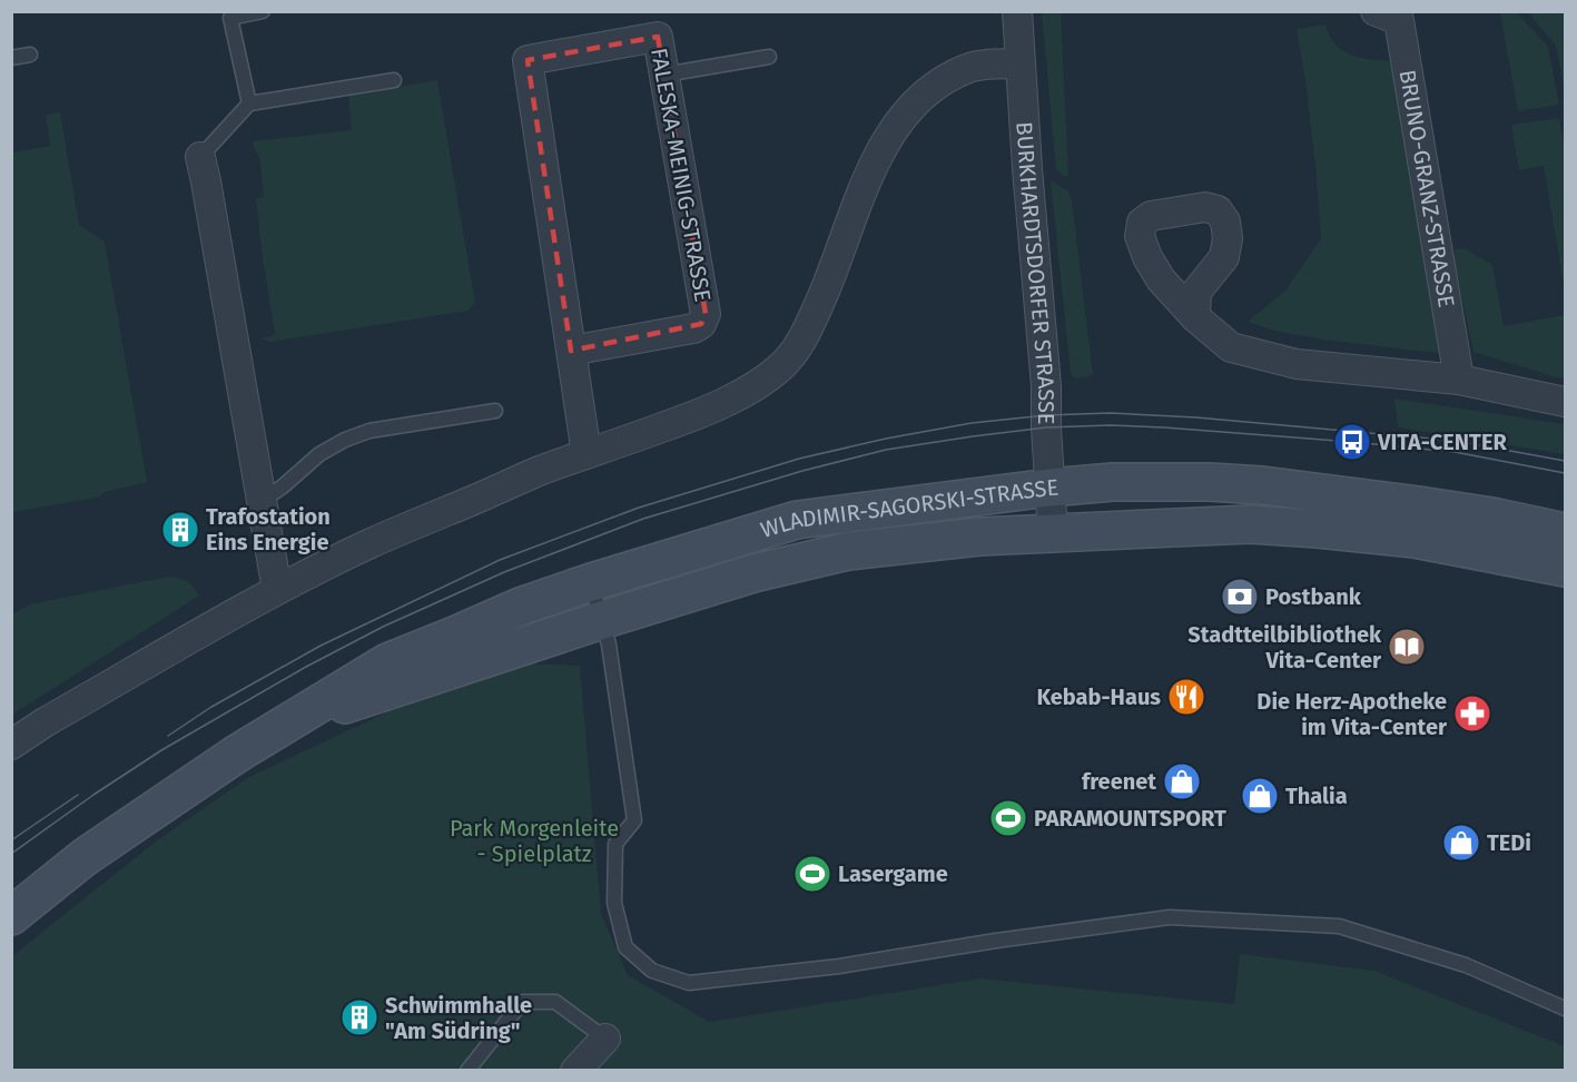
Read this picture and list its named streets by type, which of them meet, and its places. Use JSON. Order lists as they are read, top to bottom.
{
  "streets": {
    "main road": ["WLADIMIR-SAGORSKI-STRASSE"],
    "street": ["FALESKA-MEINIG-STRASSE", "BRUNO-GRANZ-STRASSE", "BURKHARDTSDORFER STRASSE"]
  },
  "crossings": [
    ["BURKHARDTSDORFER STRASSE", "WLADIMIR-SAGORSKI-STRASSE"]
  ],
  "parks": ["Park Morgenleite - Spielplatz"],
  "places": {
    "bus stop": ["VITA-CENTER"],
    "building": ["Trafostation Eins Energie", "Schwimmhalle \"Am Südring\""],
    "bank": ["Postbank"],
    "library": ["Stadtteilbibliothek Vita-Center"],
    "restaurant": ["Kebab-Haus"],
    "pharmacy": ["Die Herz-Apotheke im Vita-Center"],
    "shop": ["freenet", "Thalia", "TEDi"],
    "sports": ["PARAMOUNTSPORT", "Lasergame"]
  }
}
